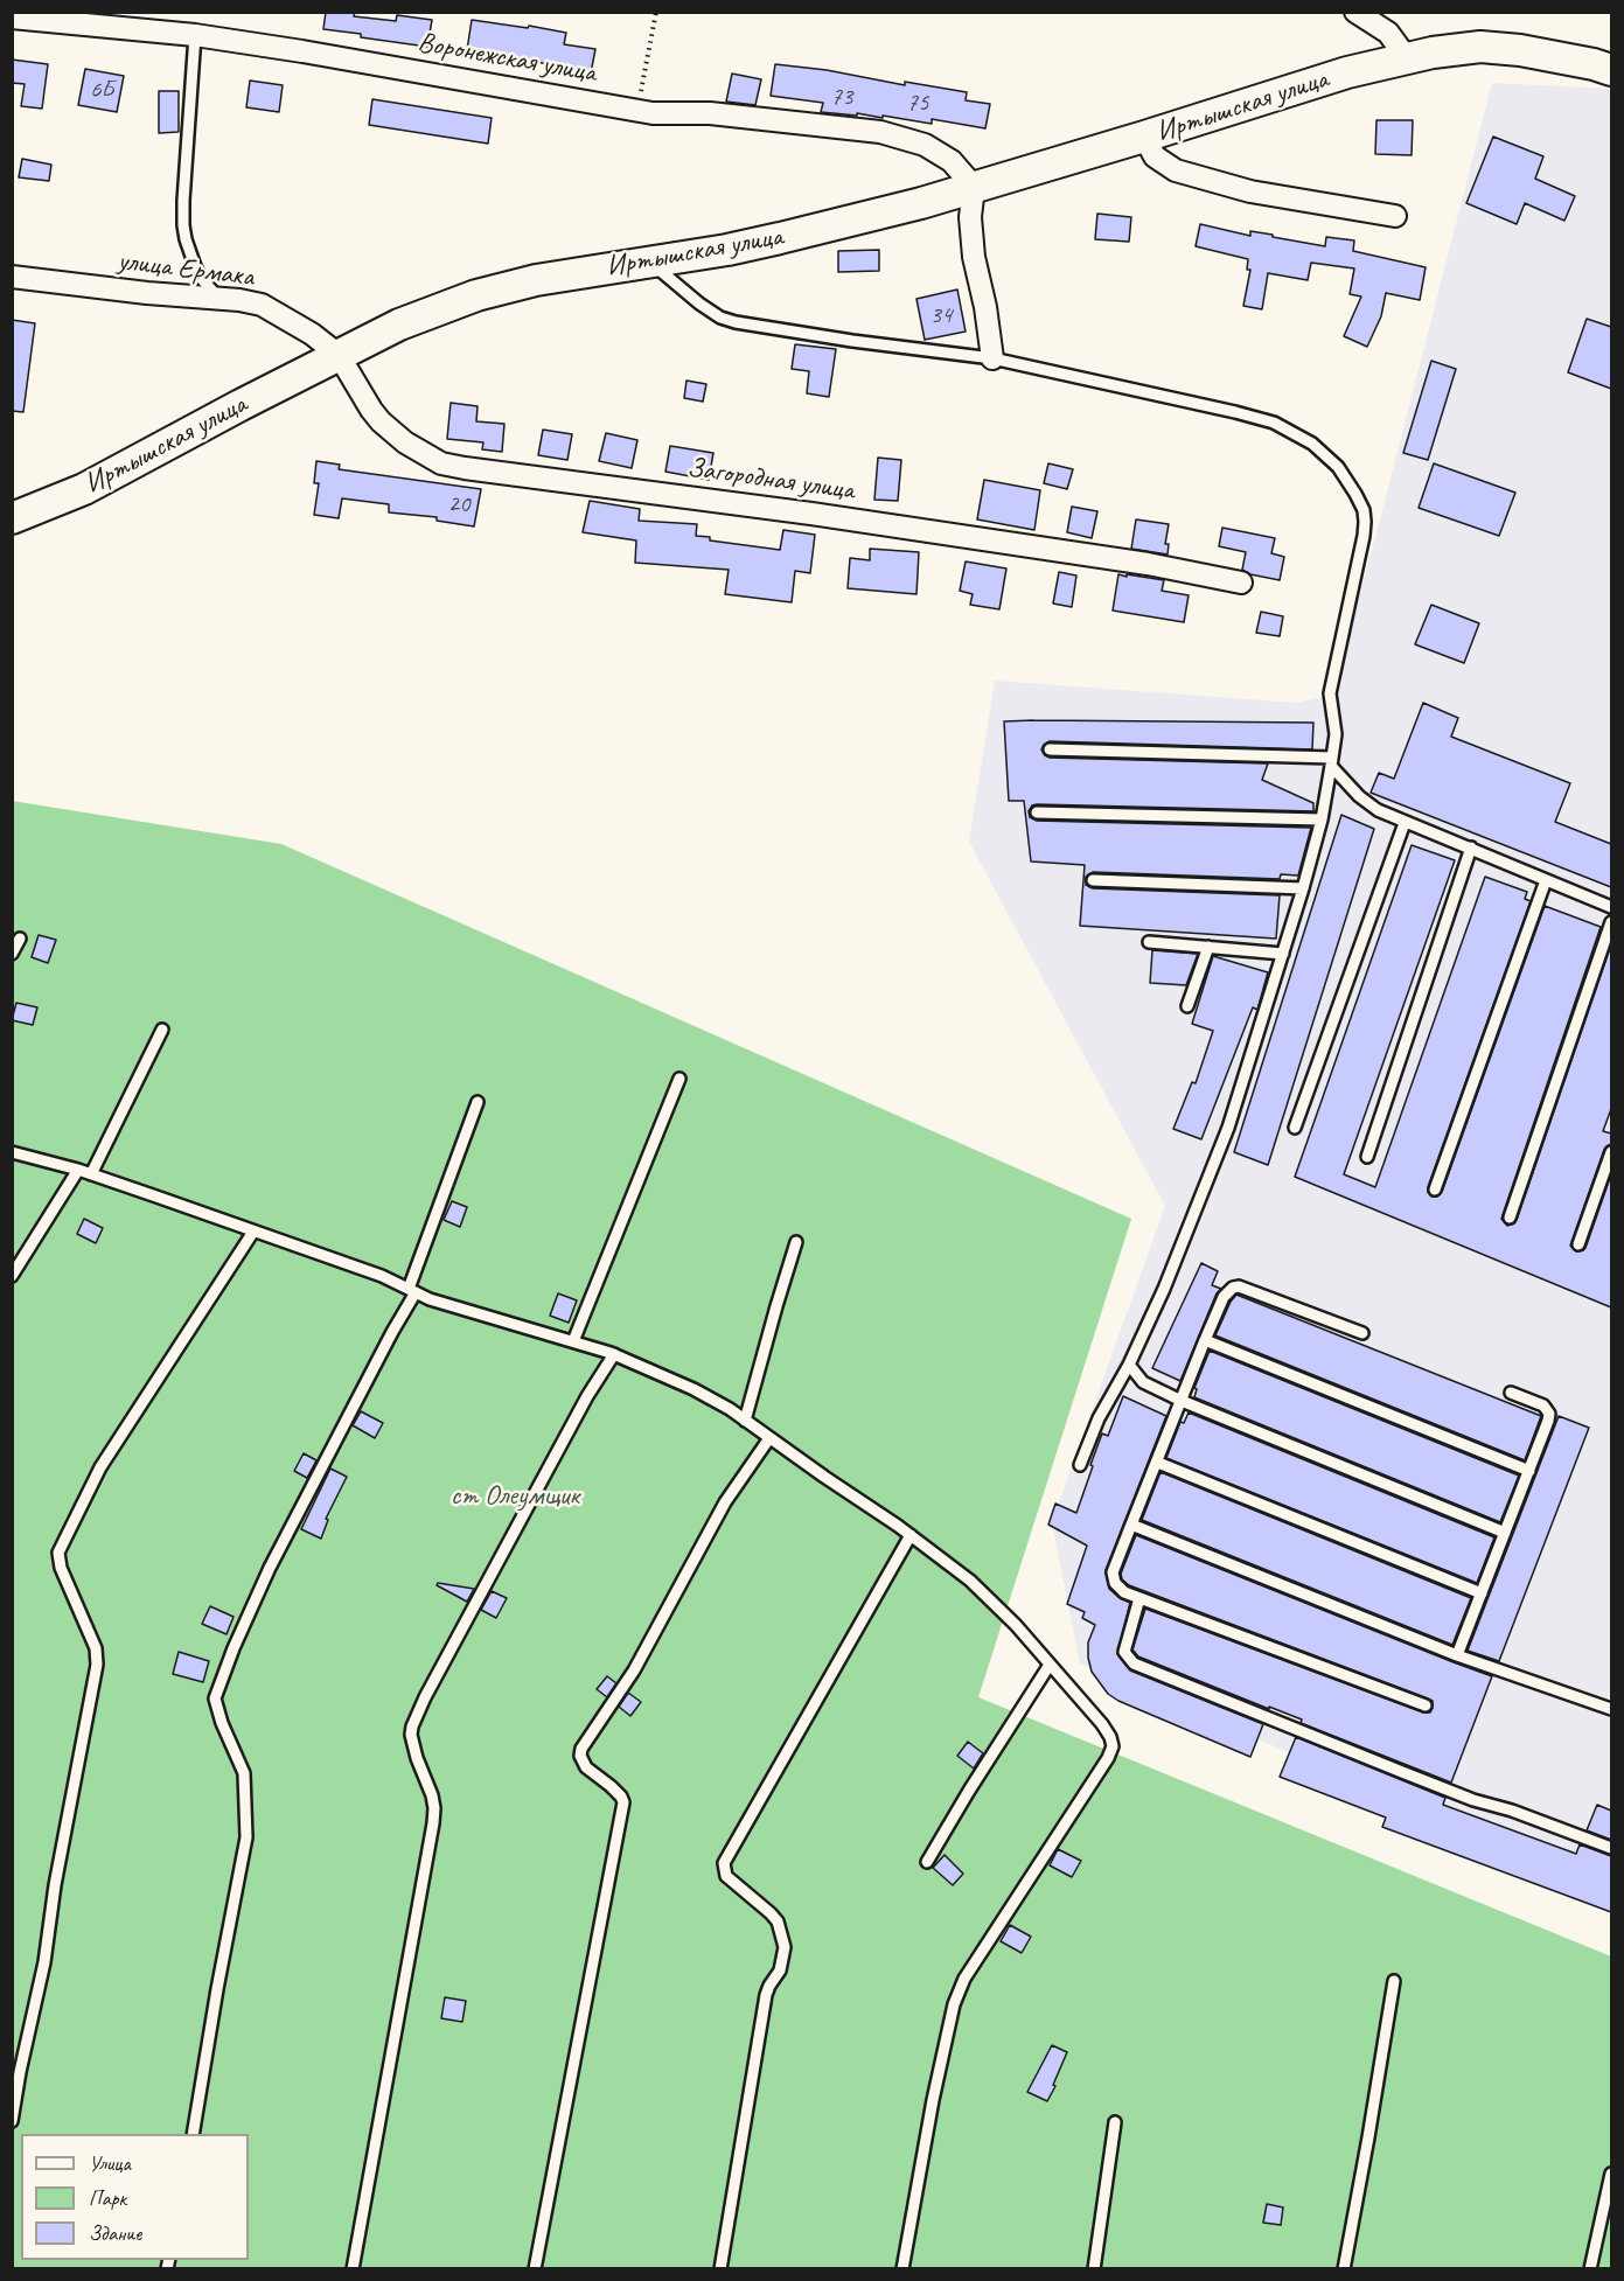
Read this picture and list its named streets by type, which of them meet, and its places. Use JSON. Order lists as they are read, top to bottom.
{
  "streets": {
    "main road": ["Иртышская улица"],
    "street": ["Воронежская улица", "улица Ермака", "Загородная улица"]
  },
  "crossings": [
    ["Воронежская улица", "Иртышская улица"],
    ["Иртышская улица", "улица Ермака"],
    ["Иртышская улица", "Загородная улица"],
    ["улица Ермака", "Загородная улица"]
  ],
  "parks": ["ст Олеумщик"],
  "house_numbers": [
    "6Б",
    "73",
    "75",
    "34",
    "20"
  ],
  "legend": ["Улица", "Парк", "Здание"]
}
